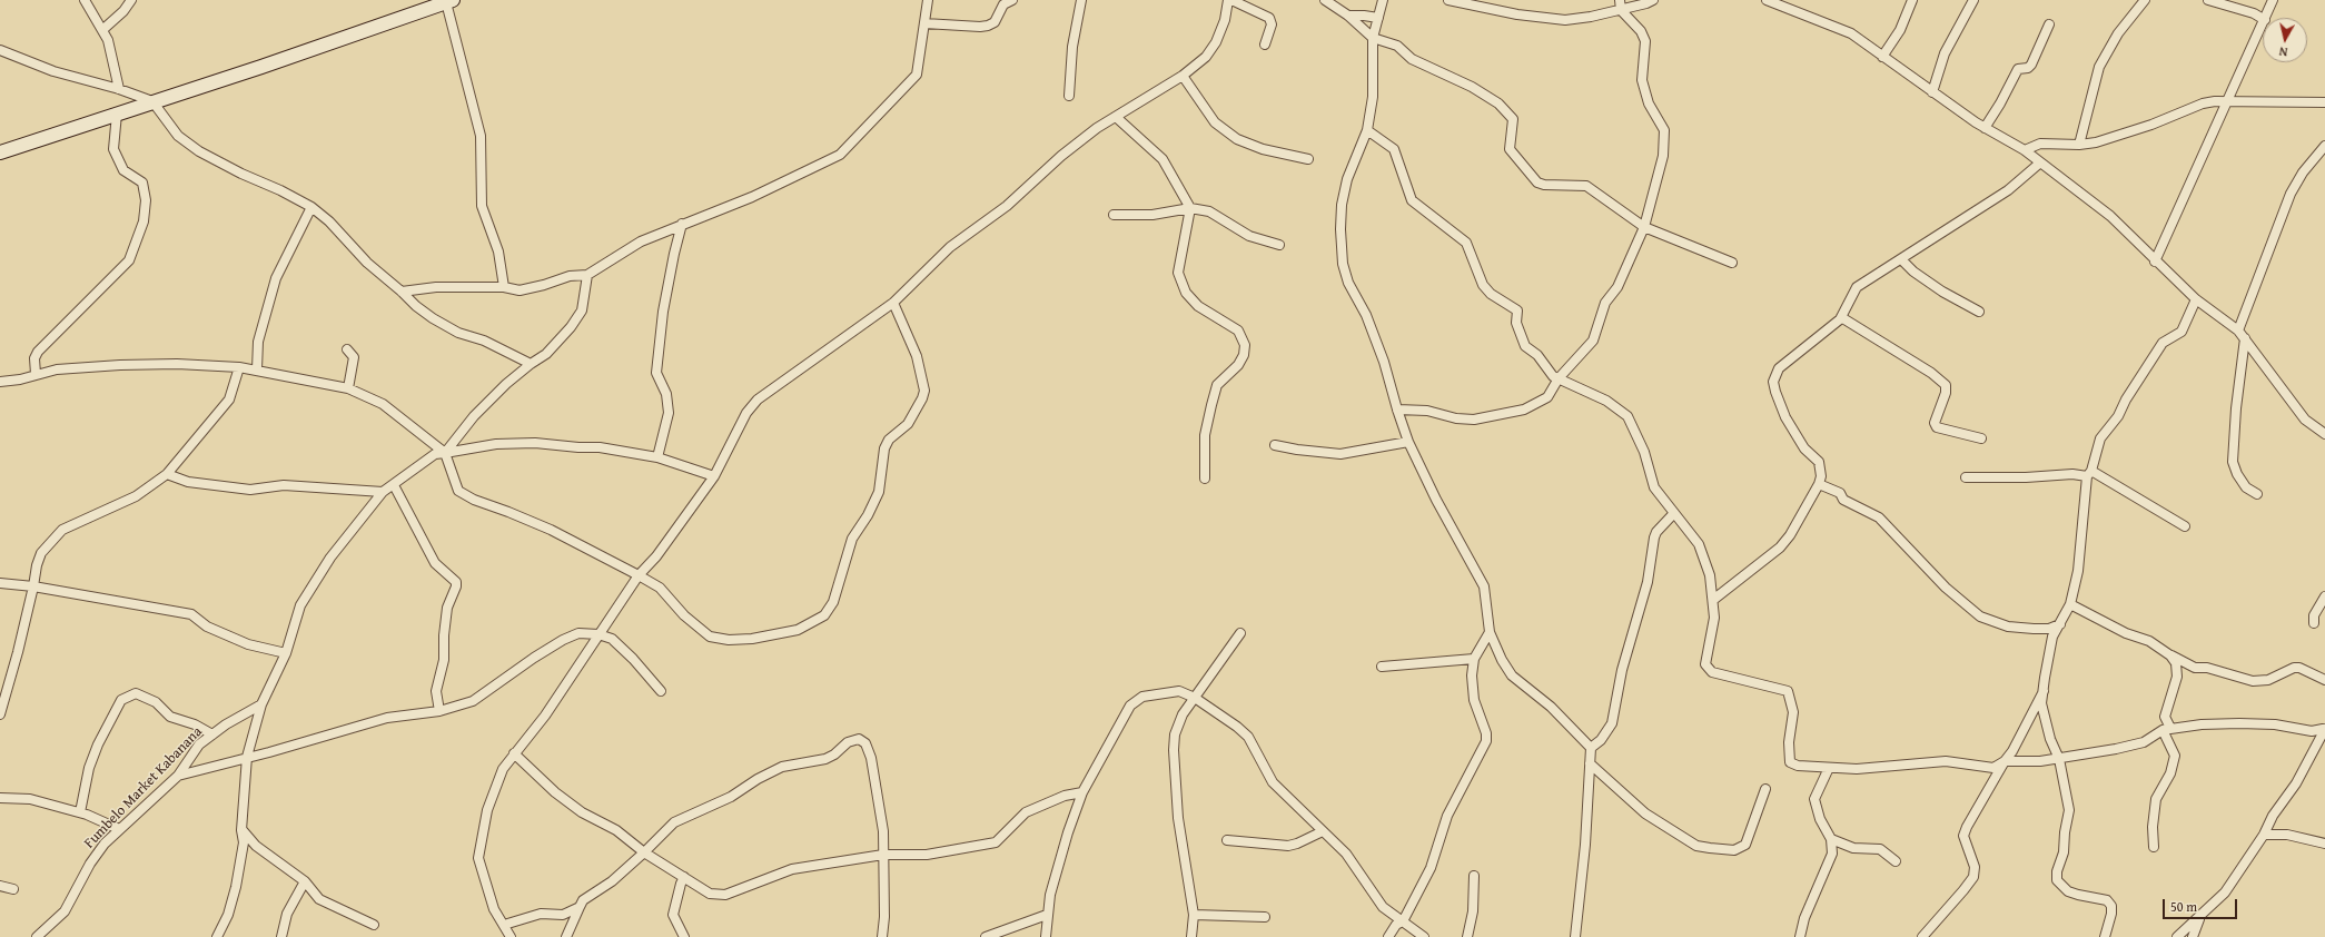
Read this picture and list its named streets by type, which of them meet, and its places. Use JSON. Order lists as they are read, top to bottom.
{
  "streets": {
    "street": ["Fumbelo Market Kabanana"]
  },
  "scale_bar": "50 m",
  "north": "bottom"
}
